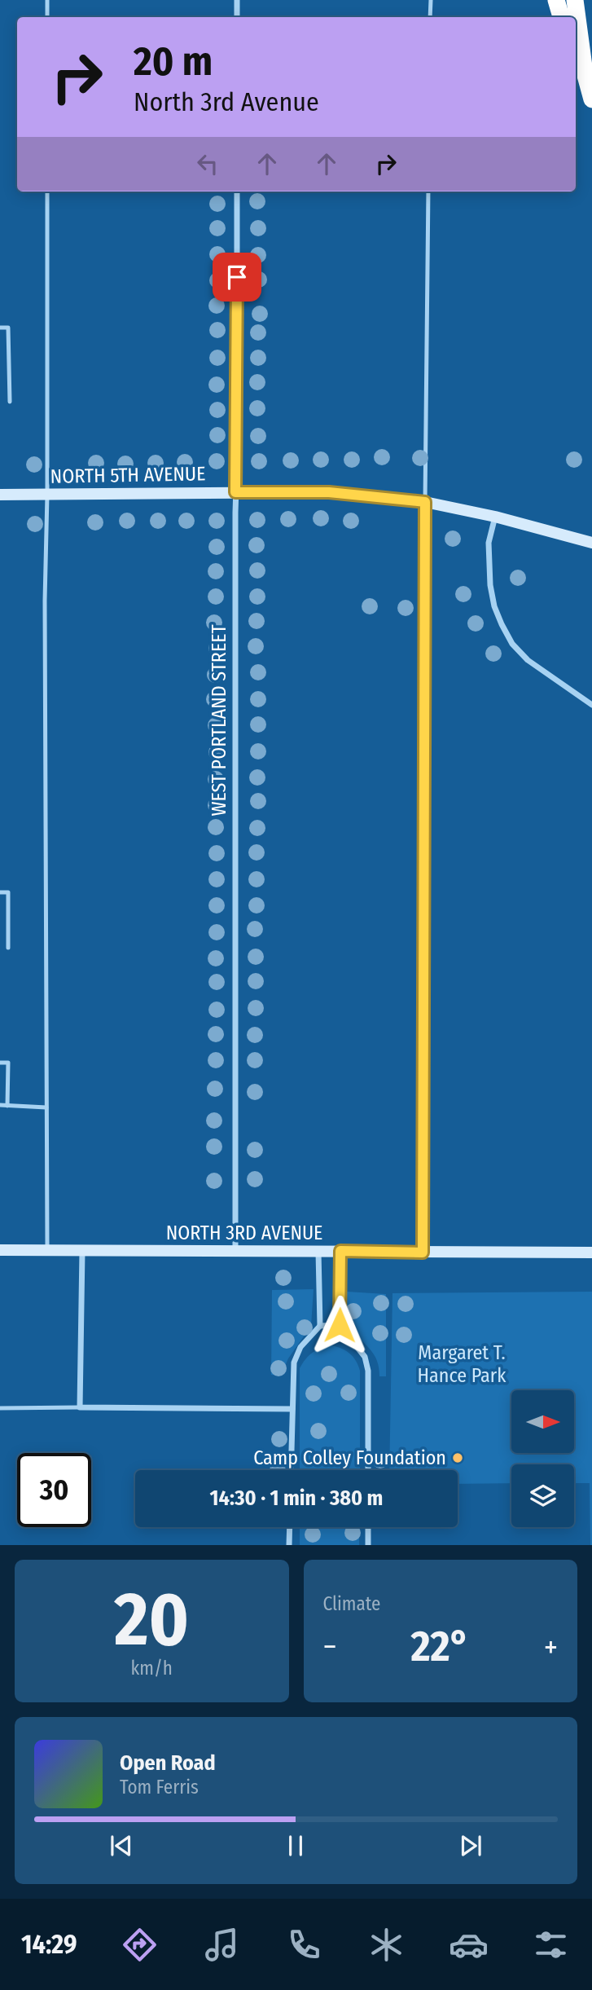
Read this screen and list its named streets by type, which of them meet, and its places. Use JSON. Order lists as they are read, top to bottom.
{
  "streets": {
    "street": ["NORTH 5TH AVENUE", "WEST PORTLAND STREET", "NORTH 3RD AVENUE"]
  },
  "crossings": [
    ["NORTH 5TH AVENUE", "WEST PORTLAND STREET"],
    ["WEST PORTLAND STREET", "NORTH 3RD AVENUE"]
  ],
  "parks": ["Margaret T. Hance Park"],
  "places": ["Camp Colley Foundation"],
  "north": "right",
  "page": {
    "turn": ["20 m", "North 3rd Avenue"],
    "limit": "30",
    "trip": "14:30 · 1 min · 380 m",
    "tile": [
      ["20", "km/h"],
      "Climate"
    ],
    "heat": ["−", "22°", "+"],
    "song": ["Open Road", "Tom Ferris"],
    "tabs": "14:29"
  }
}
